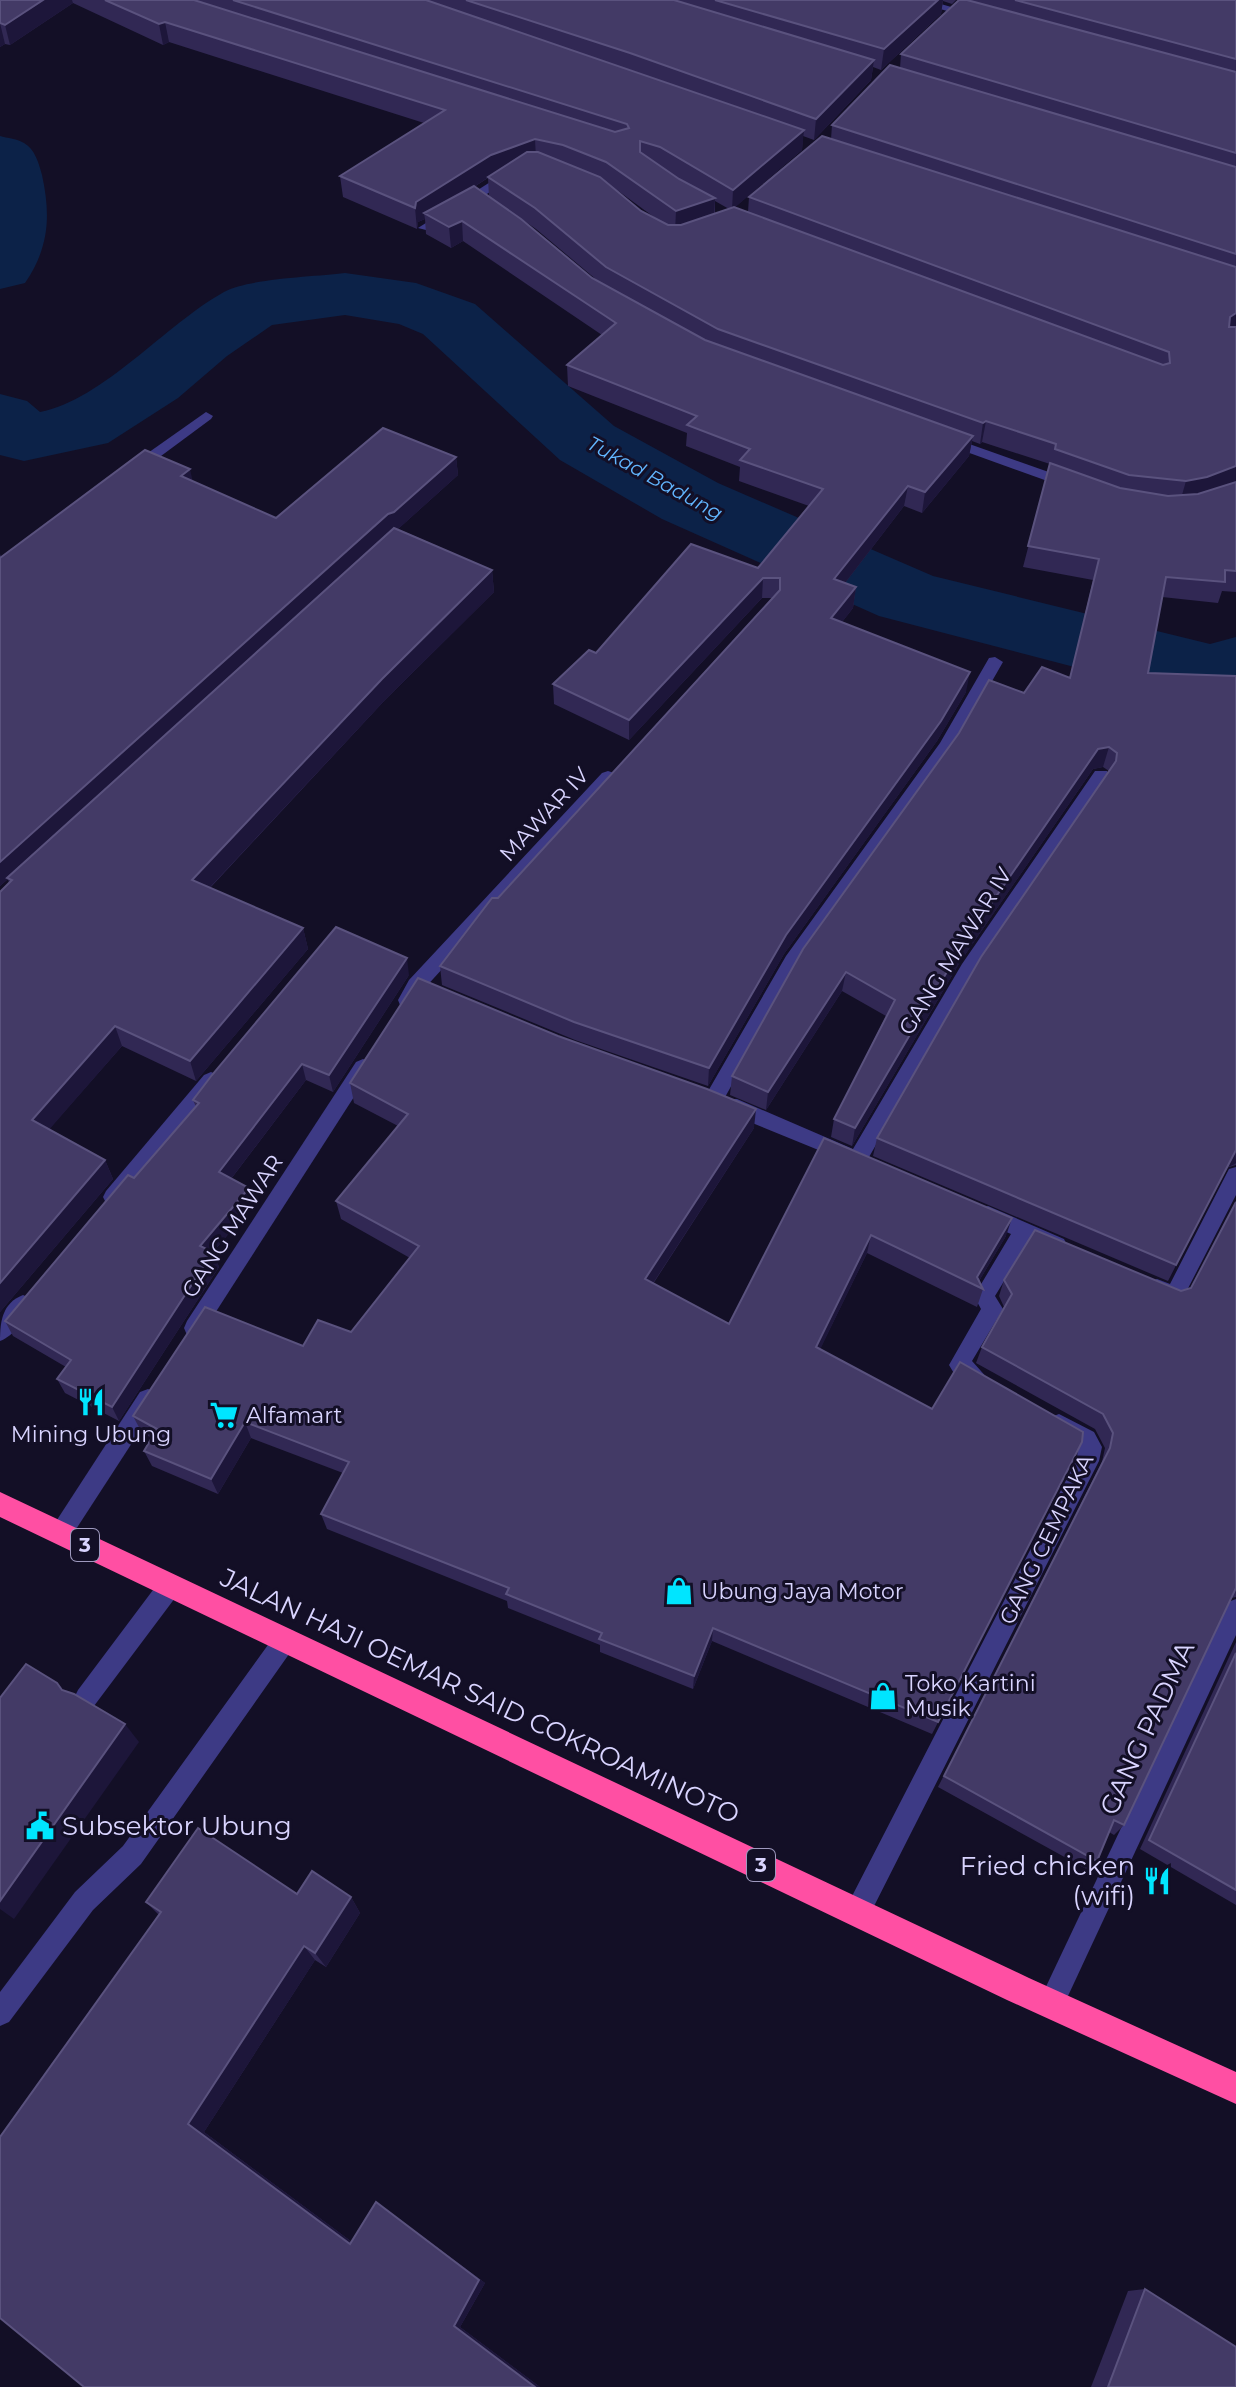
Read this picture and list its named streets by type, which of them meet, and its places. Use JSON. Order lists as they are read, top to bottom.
{
  "streets": {
    "highway": ["3", "JALAN HAJI OEMAR SAID COKROAMINOTO"],
    "street": [
      "MAWAR IV",
      "GANG MAWAR IV",
      "GANG MAWAR",
      "GANG CEMPAKA",
      "GANG PADMA"
    ]
  },
  "crossings": [
    ["GANG CEMPAKA", "JALAN HAJI OEMAR SAID COKROAMINOTO"],
    ["JALAN HAJI OEMAR SAID COKROAMINOTO", "GANG PADMA"]
  ],
  "water": ["Tukad Badung"],
  "places": {
    "restaurant": ["Mining Ubung", "Fried chicken (wifi)"],
    "supermarket": ["Alfamart"],
    "shop": ["Ubung Jaya Motor", "Toko Kartini Musik"],
    "public building": ["Subsektor Ubung"]
  }
}
